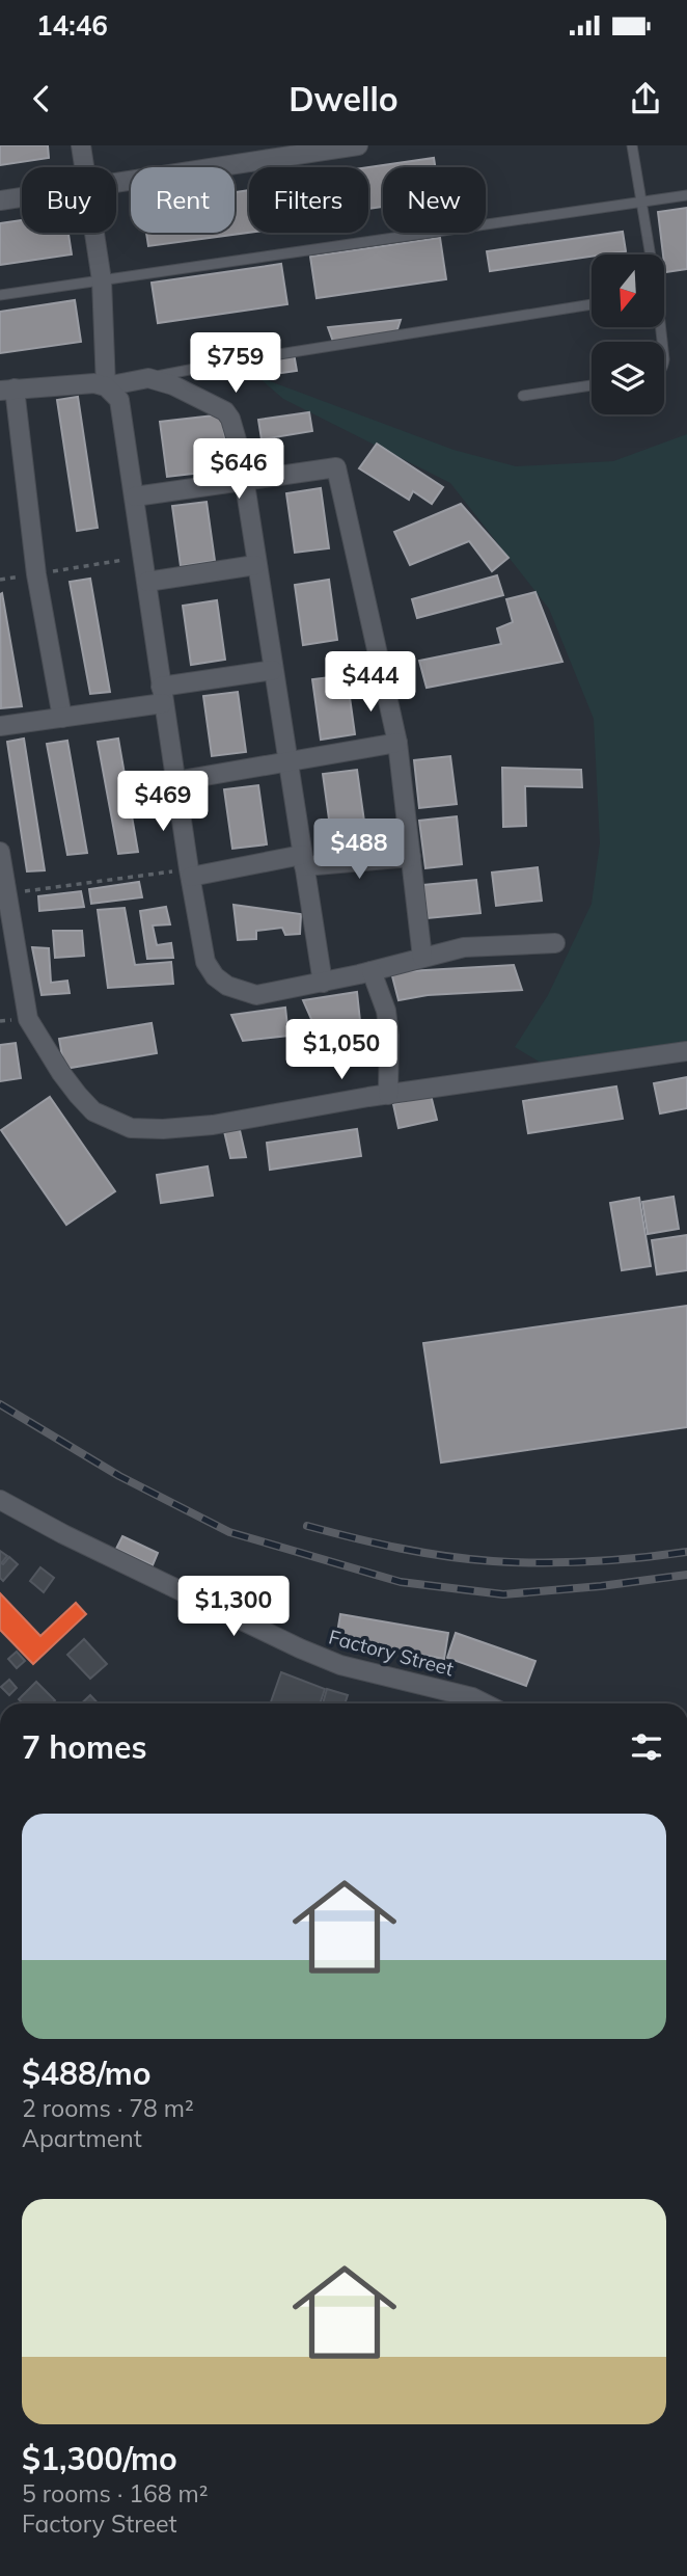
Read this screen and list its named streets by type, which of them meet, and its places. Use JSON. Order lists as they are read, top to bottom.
{
  "streets": {
    "street": ["Factory Street"]
  },
  "north": "bottom",
  "page": {
    "status": "14:46",
    "header": "Dwello",
    "chip": [
      "Buy",
      "Rent",
      "Filters",
      "New"
    ],
    "price": [
      "$759",
      "$646",
      "$444",
      "$469",
      "$488",
      "$1,050",
      "$1,300"
    ],
    "heading": "7 homes",
    "list": [
      {
        "name": "$488/mo",
        "note": "2 rooms · 78 m² · Apartment"
      },
      {
        "name": "$1,300/mo",
        "note": "5 rooms · 168 m² · Factory Street"
      }
    ]
  }
}
